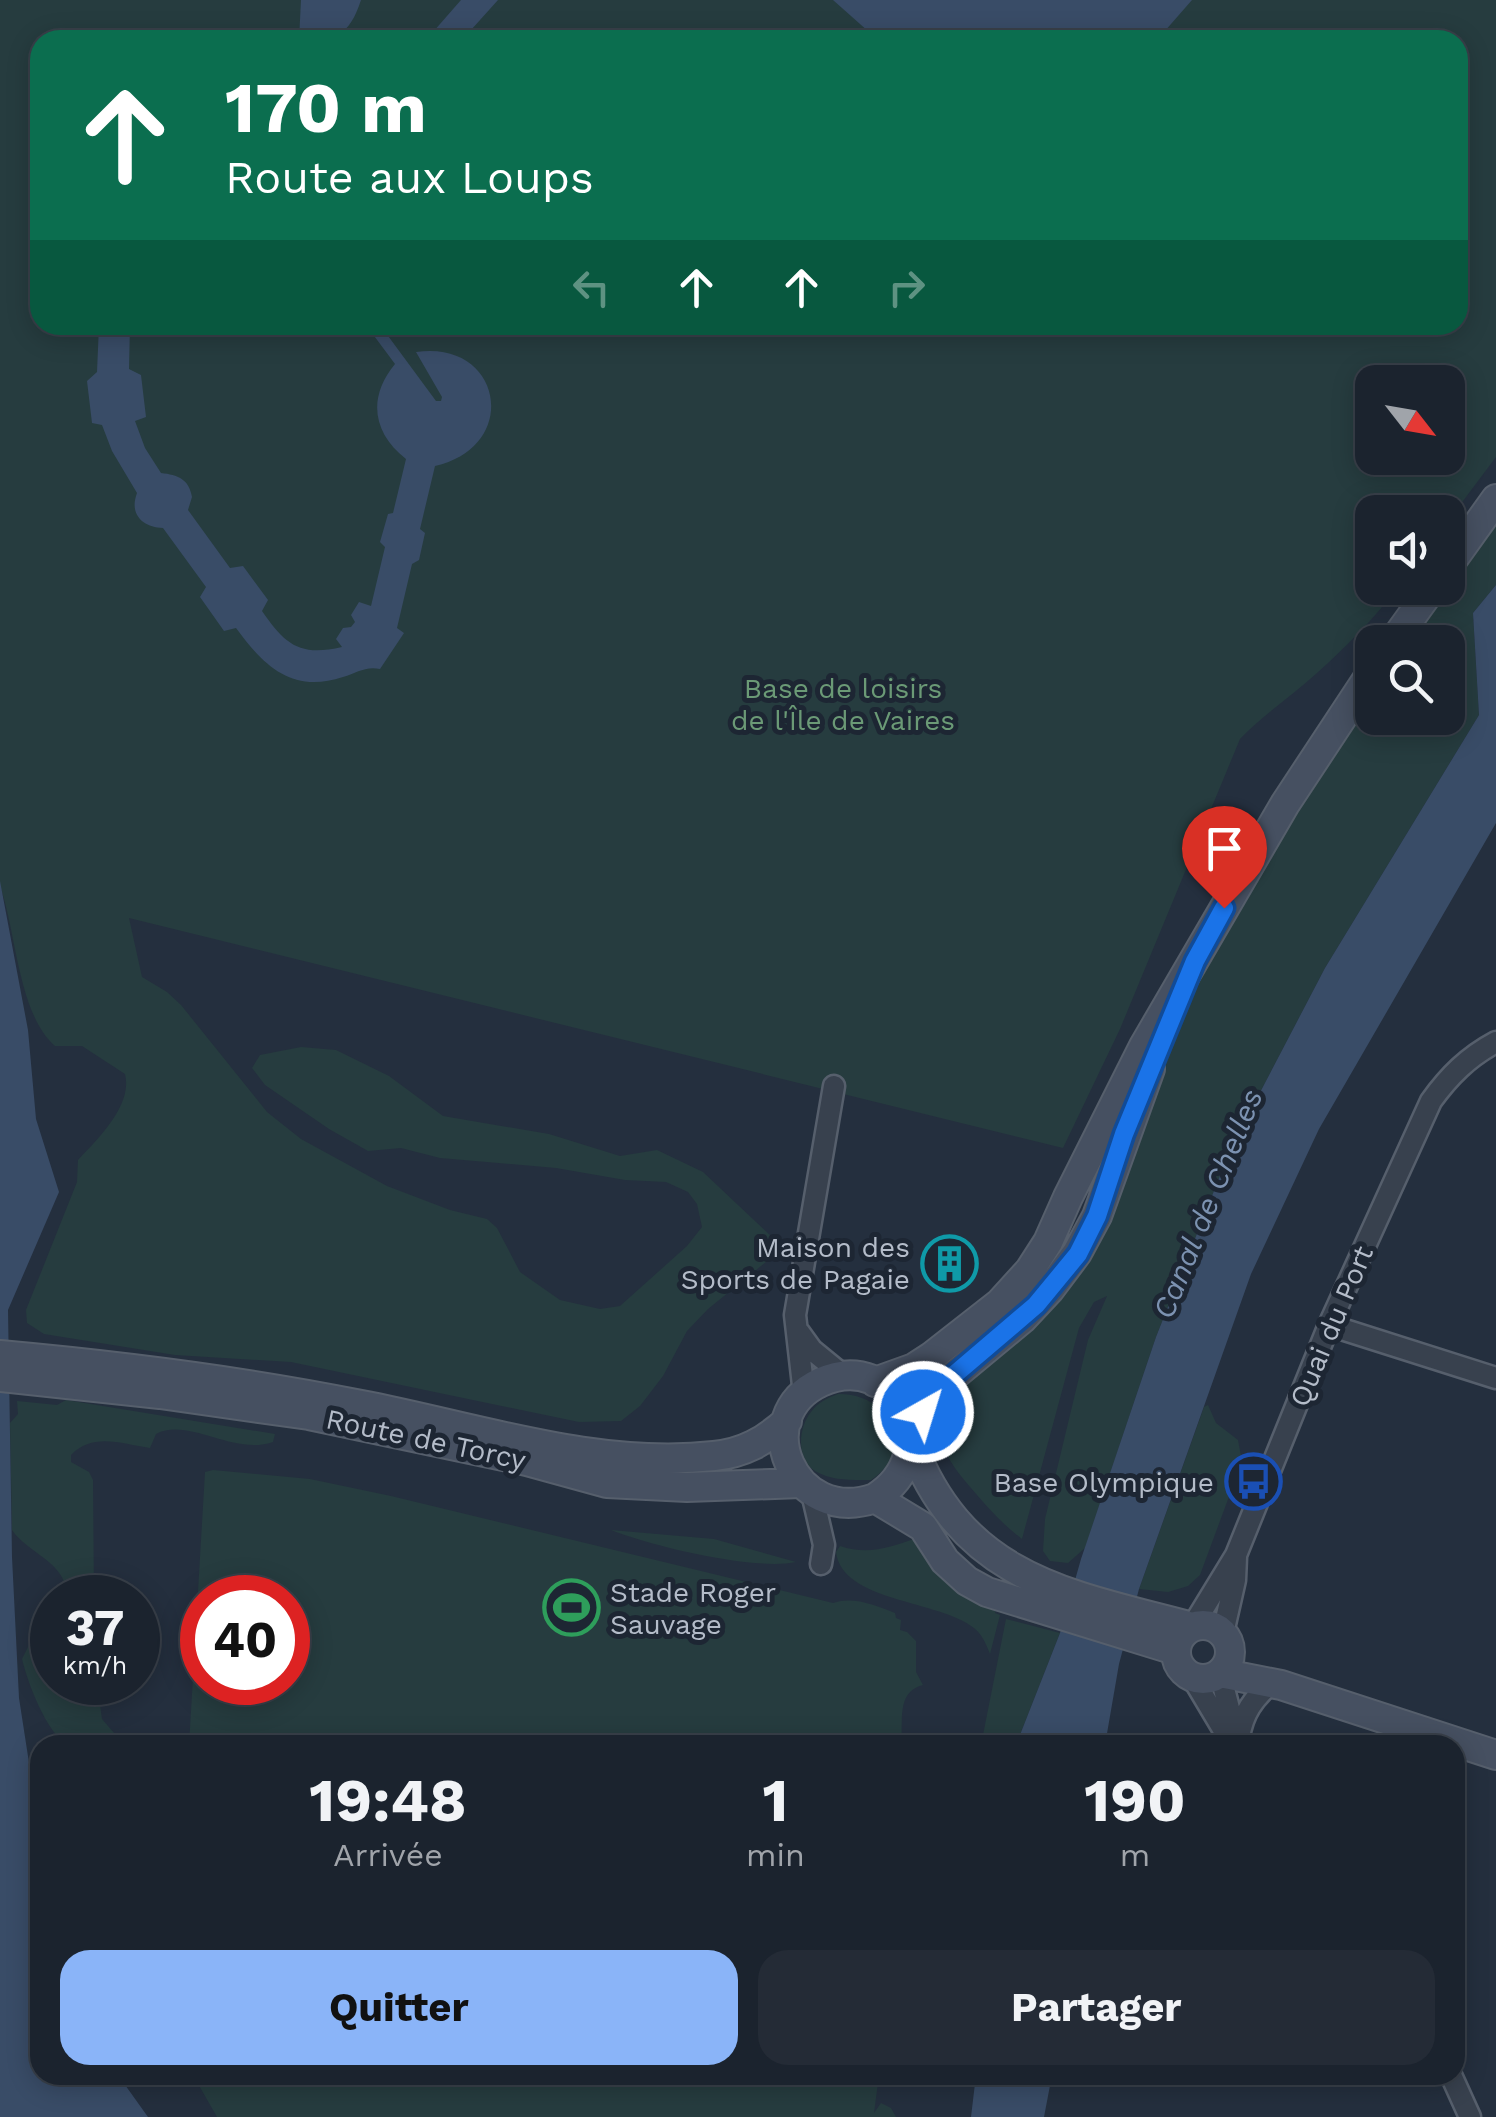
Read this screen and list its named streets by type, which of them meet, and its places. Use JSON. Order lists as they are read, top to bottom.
{
  "streets": {
    "main road": ["Route de Torcy"],
    "street": ["Quai du Port"]
  },
  "water": ["Canal de Chelles"],
  "parks": ["Base de loisirs de l'Île de Vaires"],
  "places": {
    "building": ["Maison des Sports de Pagaie"],
    "bus stop": ["Base Olympique"],
    "sports": ["Stade Roger Sauvage"]
  },
  "north": "bottom right",
  "page": {
    "turn": ["170 m", "Route aux Loups"],
    "speed": "37 km/h",
    "limit": "40",
    "eta": [
      "19:48",
      "Arrivée",
      "1",
      "min",
      "190",
      "m"
    ],
    "buttons": ["Quitter", "Partager"]
  }
}
